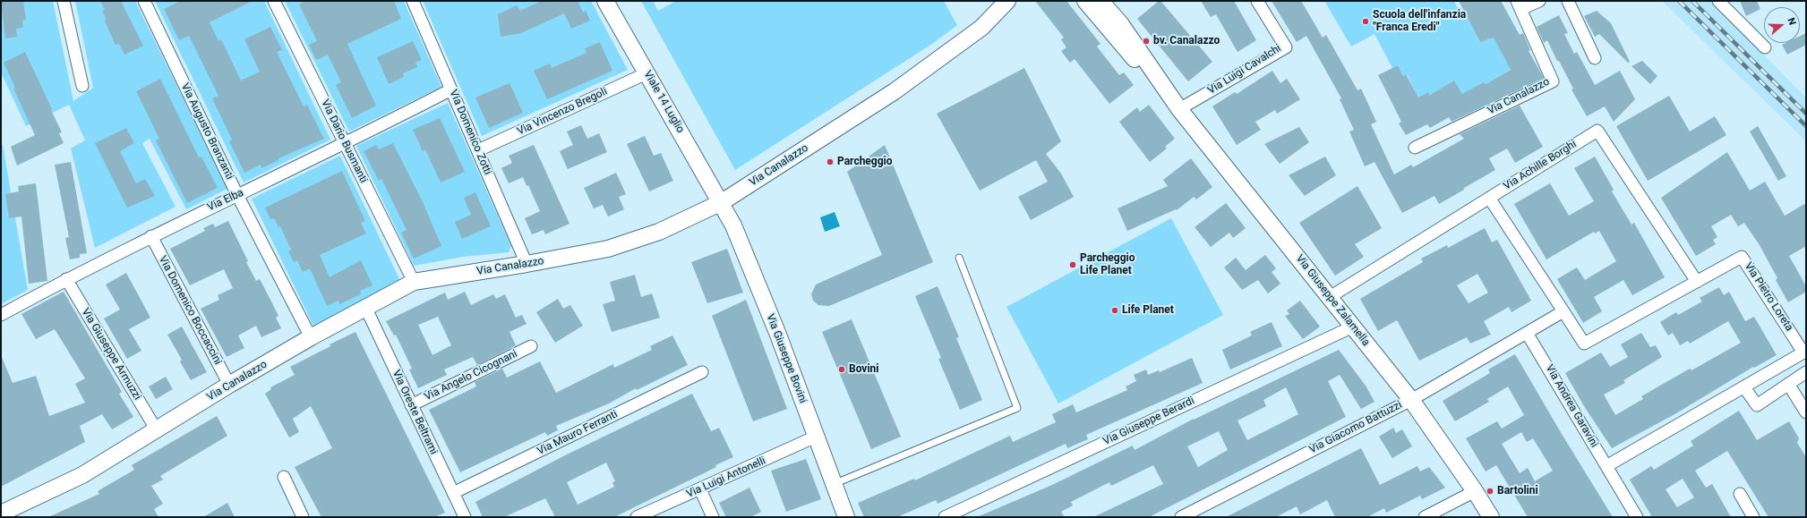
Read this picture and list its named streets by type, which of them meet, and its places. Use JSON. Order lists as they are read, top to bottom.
{
  "streets": {
    "street": [
      "Via Luigi Cavalchi",
      "Via Canalazzo",
      "Viale 14 Luglio",
      "Via Vincenzo Bregoli",
      "Via Augusto Branzanti",
      "Via Domenico Zotti",
      "Via Dario Busmanti",
      "Via Achille Borghi",
      "Via Elba",
      "Via Pietro Loreta",
      "Via Giuseppe Zalamella",
      "Via Domenico Boccaccini",
      "Via Giuseppe Armuzzi",
      "Via Giuseppe Bovini",
      "Via Angelo Cicognani",
      "Via Andrea Garavini",
      "Via Oreste Beltrami",
      "Via Giuseppe Berardi",
      "Via Giacomo Battuzzi",
      "Via Mauro Ferranti",
      "Via Luigi Antonelli"
    ]
  },
  "crossings": [
    ["Via Luigi Cavalchi", "Via Giuseppe Zalamella"],
    ["Via Canalazzo", "Viale 14 Luglio"],
    ["Via Canalazzo", "Via Augusto Branzanti"],
    ["Via Canalazzo", "Via Domenico Zotti"],
    ["Via Canalazzo", "Via Dario Busmanti"],
    ["Via Canalazzo", "Via Domenico Boccaccini"],
    ["Via Canalazzo", "Via Giuseppe Armuzzi"],
    ["Via Canalazzo", "Via Giuseppe Bovini"],
    ["Via Canalazzo", "Via Oreste Beltrami"],
    ["Viale 14 Luglio", "Via Vincenzo Bregoli"],
    ["Viale 14 Luglio", "Via Giuseppe Bovini"],
    ["Via Vincenzo Bregoli", "Via Domenico Zotti"],
    ["Via Augusto Branzanti", "Via Elba"],
    ["Via Domenico Zotti", "Via Elba"],
    ["Via Dario Busmanti", "Via Elba"],
    ["Via Achille Borghi", "Via Pietro Loreta"],
    ["Via Achille Borghi", "Via Giuseppe Zalamella"],
    ["Via Elba", "Via Domenico Boccaccini"],
    ["Via Elba", "Via Giuseppe Armuzzi"],
    ["Via Pietro Loreta", "Via Andrea Garavini"],
    ["Via Giuseppe Zalamella", "Via Giuseppe Berardi"],
    ["Via Giuseppe Zalamella", "Via Giacomo Battuzzi"],
    ["Via Giuseppe Bovini", "Via Luigi Antonelli"],
    ["Via Angelo Cicognani", "Via Oreste Beltrami"],
    ["Via Andrea Garavini", "Via Giacomo Battuzzi"],
    ["Via Oreste Beltrami", "Via Mauro Ferranti"]
  ],
  "places": [
    "Scuola dell'infanzia \"Franca Eredi\"",
    "bv. Canalazzo",
    "Parcheggio",
    "Parcheggio Life Planet",
    "Life Planet",
    "Bovini",
    "Bartolini"
  ],
  "north": "right"
}
